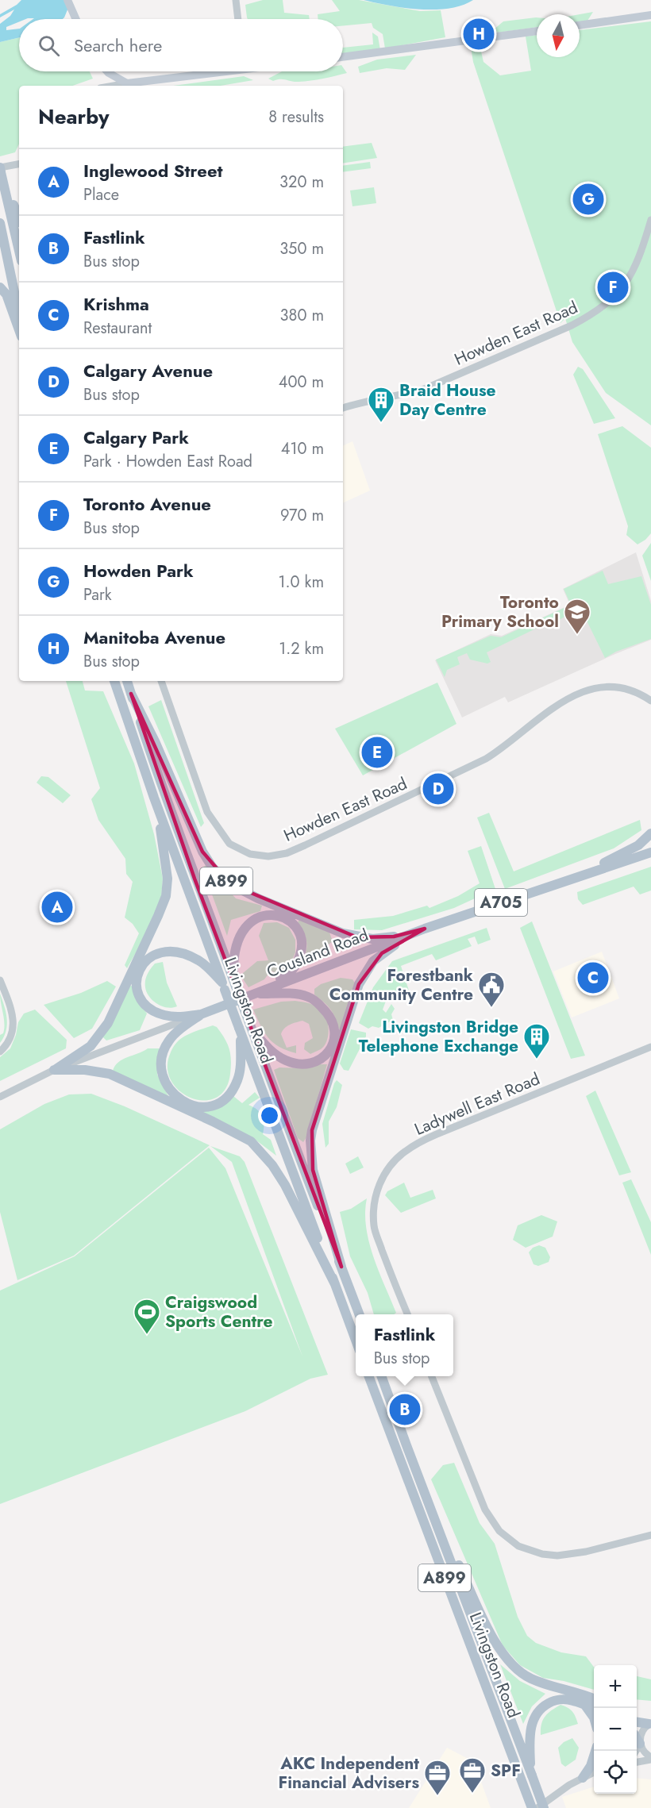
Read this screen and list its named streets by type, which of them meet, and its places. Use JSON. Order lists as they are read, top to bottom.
{
  "streets": {
    "main road": [
      "A899",
      "A705",
      "Cousland Road",
      "Livingston Road"
    ],
    "street": ["Howden East Road", "Ladywell East Road"]
  },
  "crossings": [
    ["A899", "Cousland Road"],
    ["A899", "Livingston Road"]
  ],
  "places": {
    "building": ["Braid House Day Centre", "Livingston Bridge Telephone Exchange"],
    "school or university": ["Toronto Primary School"],
    "public building": ["Forestbank Community Centre"],
    "sports": ["Craigswood Sports Centre"],
    "office": ["SPF", "AKC Independent Financial Advisers"]
  },
  "north": "bottom",
  "page": {
    "pins": [
      "H",
      "G",
      "F",
      "E",
      "D",
      "A",
      "C",
      "B"
    ],
    "search": "Search here",
    "heading": ["Nearby", "8 results"],
    "list": [
      {
        "mark": "A",
        "name": "Inglewood Street",
        "note": "Place",
        "value": "320 m"
      },
      {
        "mark": "B",
        "name": "Fastlink",
        "note": "Bus stop",
        "value": "350 m"
      },
      {
        "mark": "C",
        "name": "Krishma",
        "note": "Restaurant",
        "value": "380 m"
      },
      {
        "mark": "D",
        "name": "Calgary Avenue",
        "note": "Bus stop",
        "value": "400 m"
      },
      {
        "mark": "E",
        "name": "Calgary Park",
        "note": "Park · Howden East Road",
        "value": "410 m"
      },
      {
        "mark": "F",
        "name": "Toronto Avenue",
        "note": "Bus stop",
        "value": "970 m"
      },
      {
        "mark": "G",
        "name": "Howden Park",
        "note": "Park",
        "value": "1.0 km"
      },
      {
        "mark": "H",
        "name": "Manitoba Avenue",
        "note": "Bus stop",
        "value": "1.2 km"
      }
    ],
    "popup": ["Fastlink", "Bus stop"],
    "map_buttons": ["+", "−"]
  }
}
